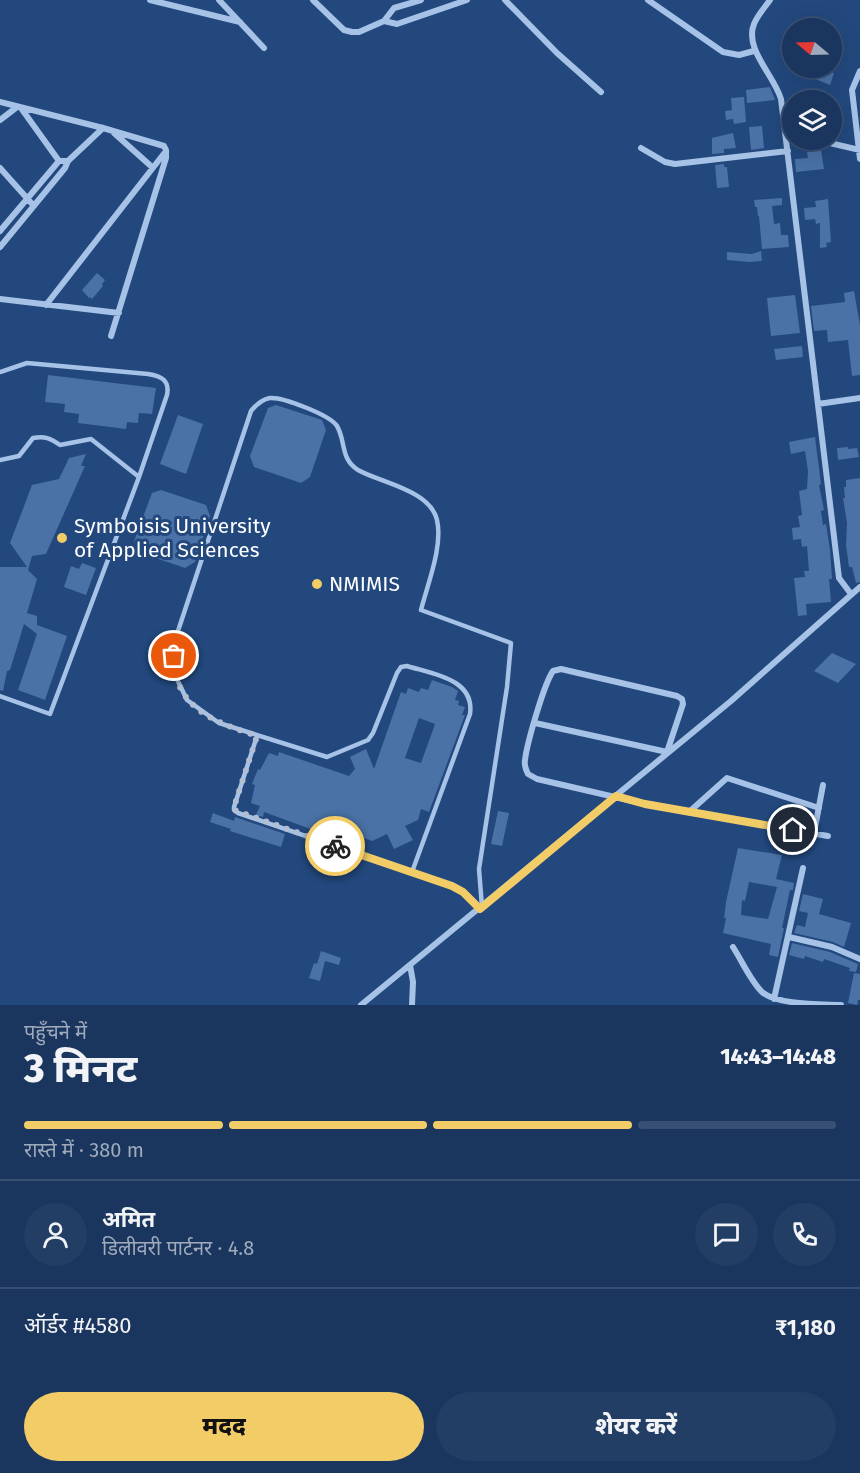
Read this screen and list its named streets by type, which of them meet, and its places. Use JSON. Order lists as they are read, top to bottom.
{
  "places": ["Symboisis University of Applied Sciences", "NMIMIS"],
  "north": "left",
  "page": {
    "heading": ["3 मिनट", "पहुँचने में", "14:43–14:48"],
    "panel": [
      "अमित",
      "डिलीवरी पार्टनर · 4.8",
      "ऑर्डर #4580",
      "₹1,180"
    ],
    "bar": "रास्ते में · 380 m",
    "buttons": ["मदद", "शेयर करें"]
  }
}
